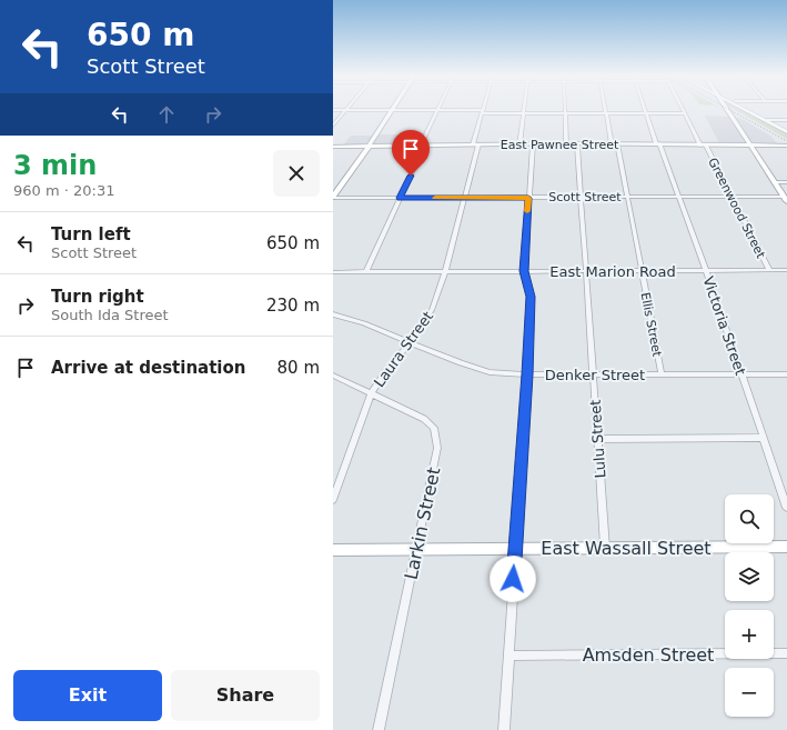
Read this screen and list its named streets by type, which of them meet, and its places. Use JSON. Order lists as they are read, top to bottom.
{
  "streets": {
    "street": [
      "East Pawnee Street",
      "Scott Street",
      "Greenwood Street",
      "East Marion Road",
      "Ellis Street",
      "Victoria Street",
      "Laura Street",
      "Denker Street",
      "Lulu Street",
      "Larkin Street",
      "East Wassall Street",
      "Amsden Street"
    ]
  },
  "crossings": [
    ["East Pawnee Street", "Greenwood Street"],
    ["East Pawnee Street", "Ellis Street"],
    ["East Pawnee Street", "Victoria Street"],
    ["East Pawnee Street", "Laura Street"],
    ["East Pawnee Street", "Lulu Street"],
    ["Scott Street", "Greenwood Street"],
    ["Scott Street", "Ellis Street"],
    ["Scott Street", "Victoria Street"],
    ["Scott Street", "Laura Street"],
    ["Scott Street", "Lulu Street"],
    ["Greenwood Street", "East Marion Road"],
    ["East Marion Road", "Ellis Street"],
    ["East Marion Road", "Victoria Street"],
    ["East Marion Road", "Laura Street"],
    ["East Marion Road", "Lulu Street"],
    ["Ellis Street", "Denker Street"],
    ["Victoria Street", "Denker Street"],
    ["Laura Street", "Denker Street"],
    ["Laura Street", "Larkin Street"],
    ["Denker Street", "Lulu Street"],
    ["Lulu Street", "East Wassall Street"],
    ["Larkin Street", "East Wassall Street"]
  ],
  "page": {
    "turn": ["650 m", "Scott Street"],
    "heading": ["3 min", "960 m · 20:31"],
    "list": [
      {
        "name": "Turn left",
        "note": "Scott Street",
        "value": "650 m"
      },
      {
        "name": "Turn right",
        "note": "South Ida Street",
        "value": "230 m"
      },
      {
        "name": "Arrive at destination",
        "value": "80 m"
      }
    ],
    "map_buttons": ["+", "−"],
    "buttons": ["Exit", "Share"]
  }
}
